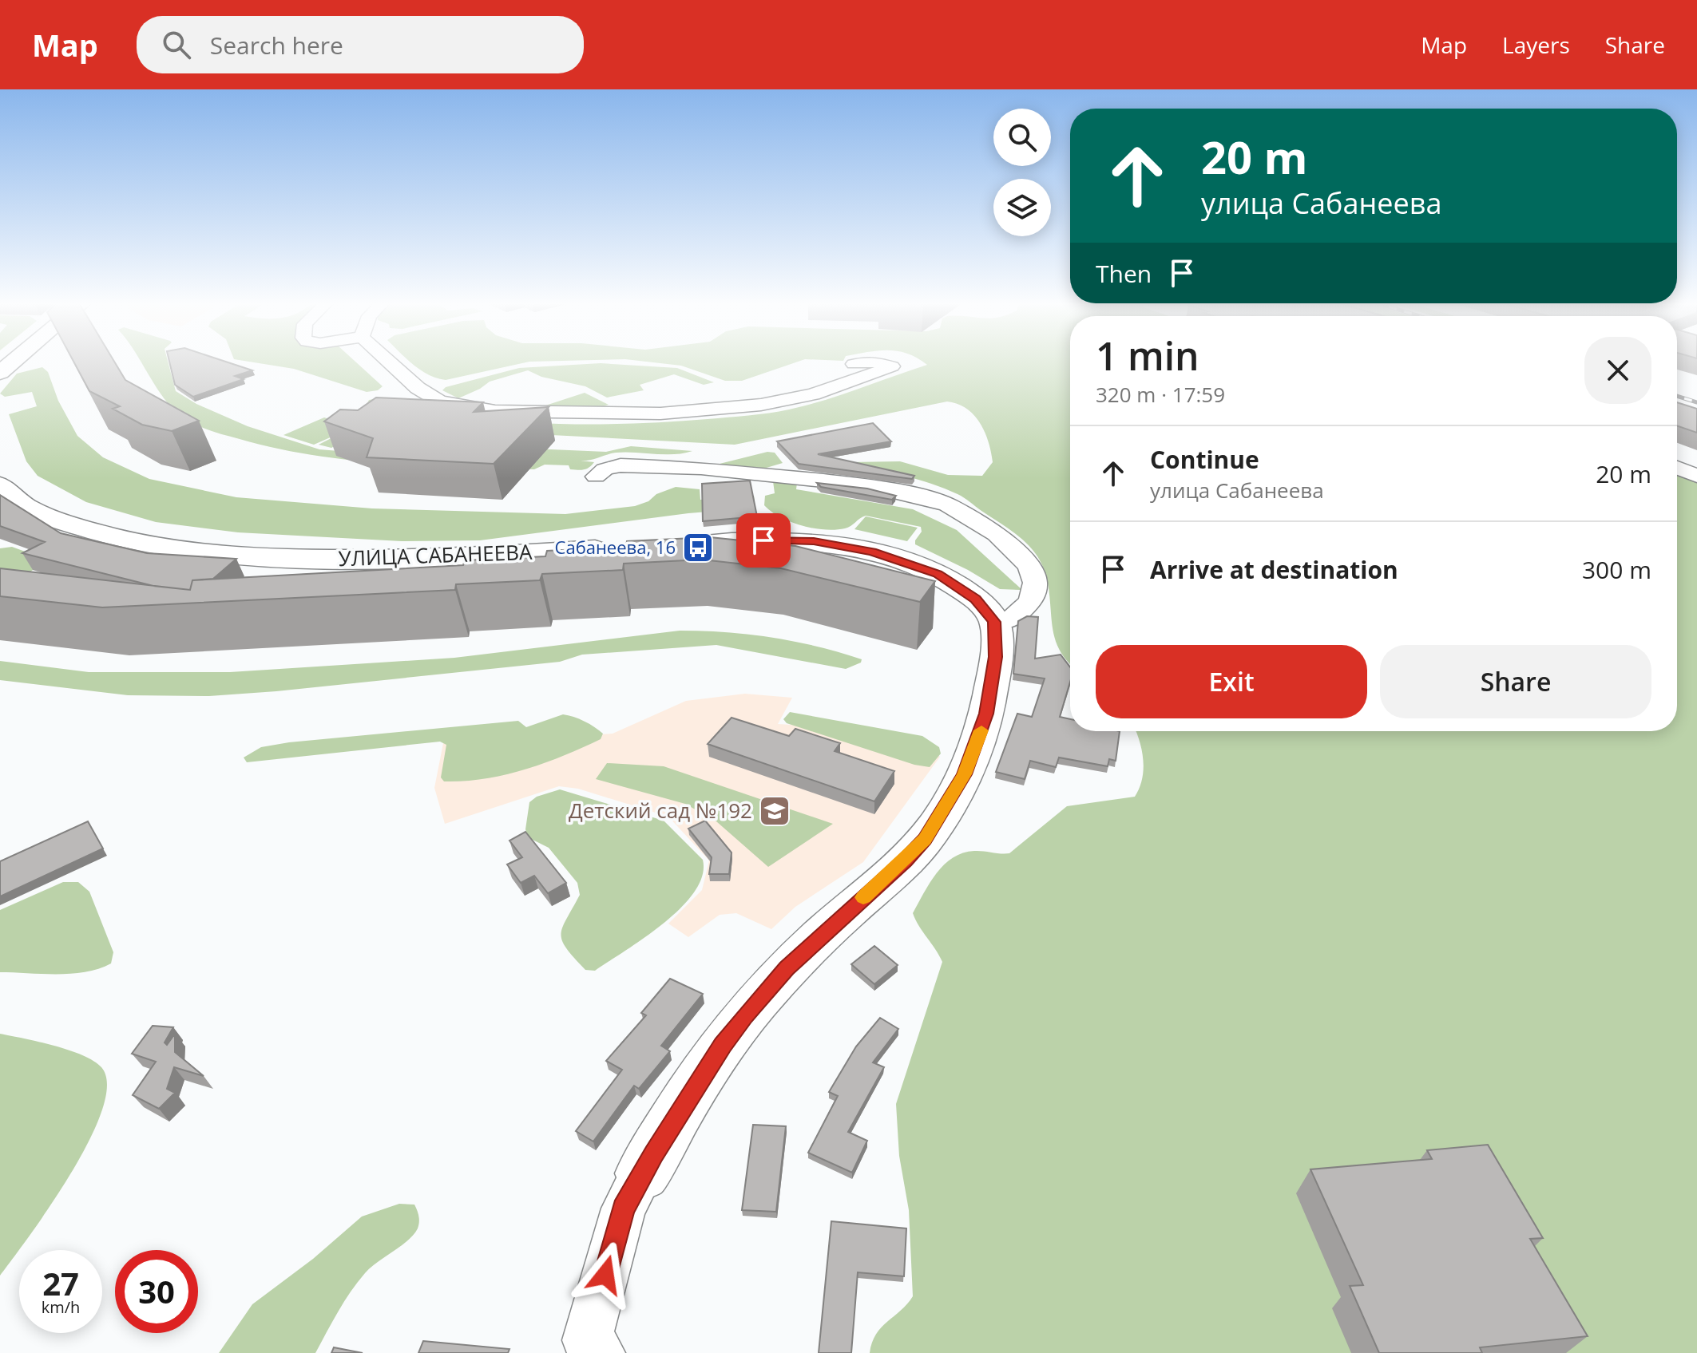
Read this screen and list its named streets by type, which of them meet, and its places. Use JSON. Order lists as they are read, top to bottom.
{
  "streets": {
    "street": ["УЛИЦА САБАНЕЕВА"]
  },
  "places": {
    "bus stop": ["Сабанеева, 16"],
    "school or university": ["Детский сад №192"]
  },
  "page": {
    "header": "Map",
    "search": "Search here",
    "nav": ["Map", "Layers", "Share"],
    "turn": ["20 m", "улица Сабанеева"],
    "then": "Then",
    "heading": ["1 min", "320 m · 17:59"],
    "list": [
      {
        "name": "Continue",
        "note": "улица Сабанеева",
        "value": "20 m"
      },
      {
        "name": "Arrive at destination",
        "value": "300 m"
      }
    ],
    "buttons": ["Exit", "Share"],
    "speed": "27 km/h",
    "limit": "30"
  }
}
